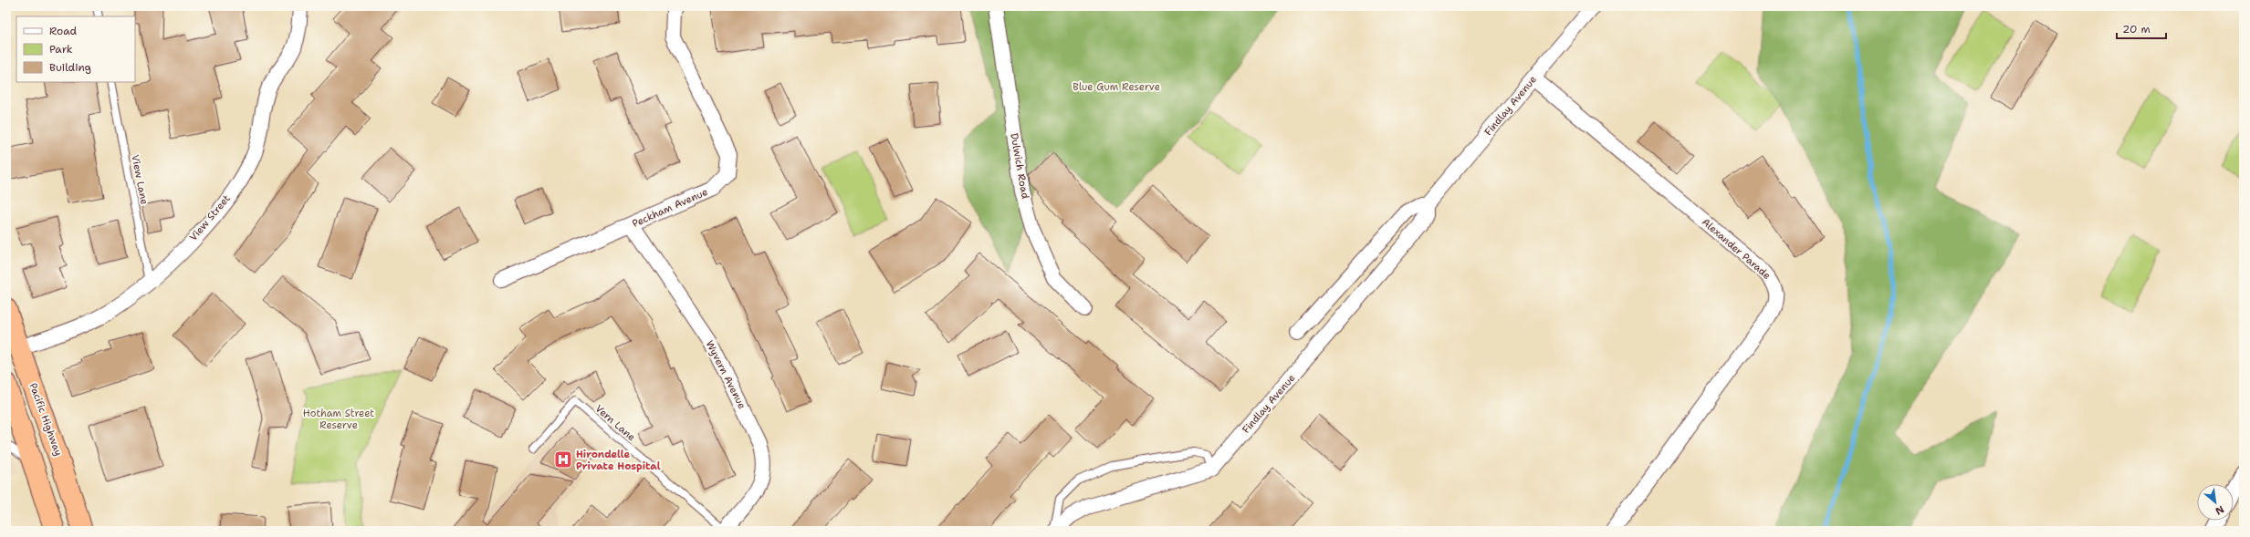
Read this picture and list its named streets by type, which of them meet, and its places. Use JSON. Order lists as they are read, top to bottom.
{
  "streets": {
    "highway": ["Pacific Highway"],
    "street": [
      "Findlay Avenue",
      "Dulwich Road",
      "Peckham Avenue",
      "View Street",
      "Alexander Parade",
      "Wyvern Avenue"
    ],
    "lane": ["View Lane", "Vern Lane"]
  },
  "crossings": [
    ["Findlay Avenue", "Alexander Parade"],
    ["View Lane", "View Street"],
    ["Peckham Avenue", "Wyvern Avenue"],
    ["View Street", "Pacific Highway"],
    ["Wyvern Avenue", "Vern Lane"]
  ],
  "parks": ["Blue Gum Reserve", "Hotham Street Reserve"],
  "places": {
    "hospital": ["Hirondelle Private Hospital"]
  },
  "legend": ["Road", "Park", "Building"],
  "scale_bar": "20 m",
  "north": "bottom right"
}
